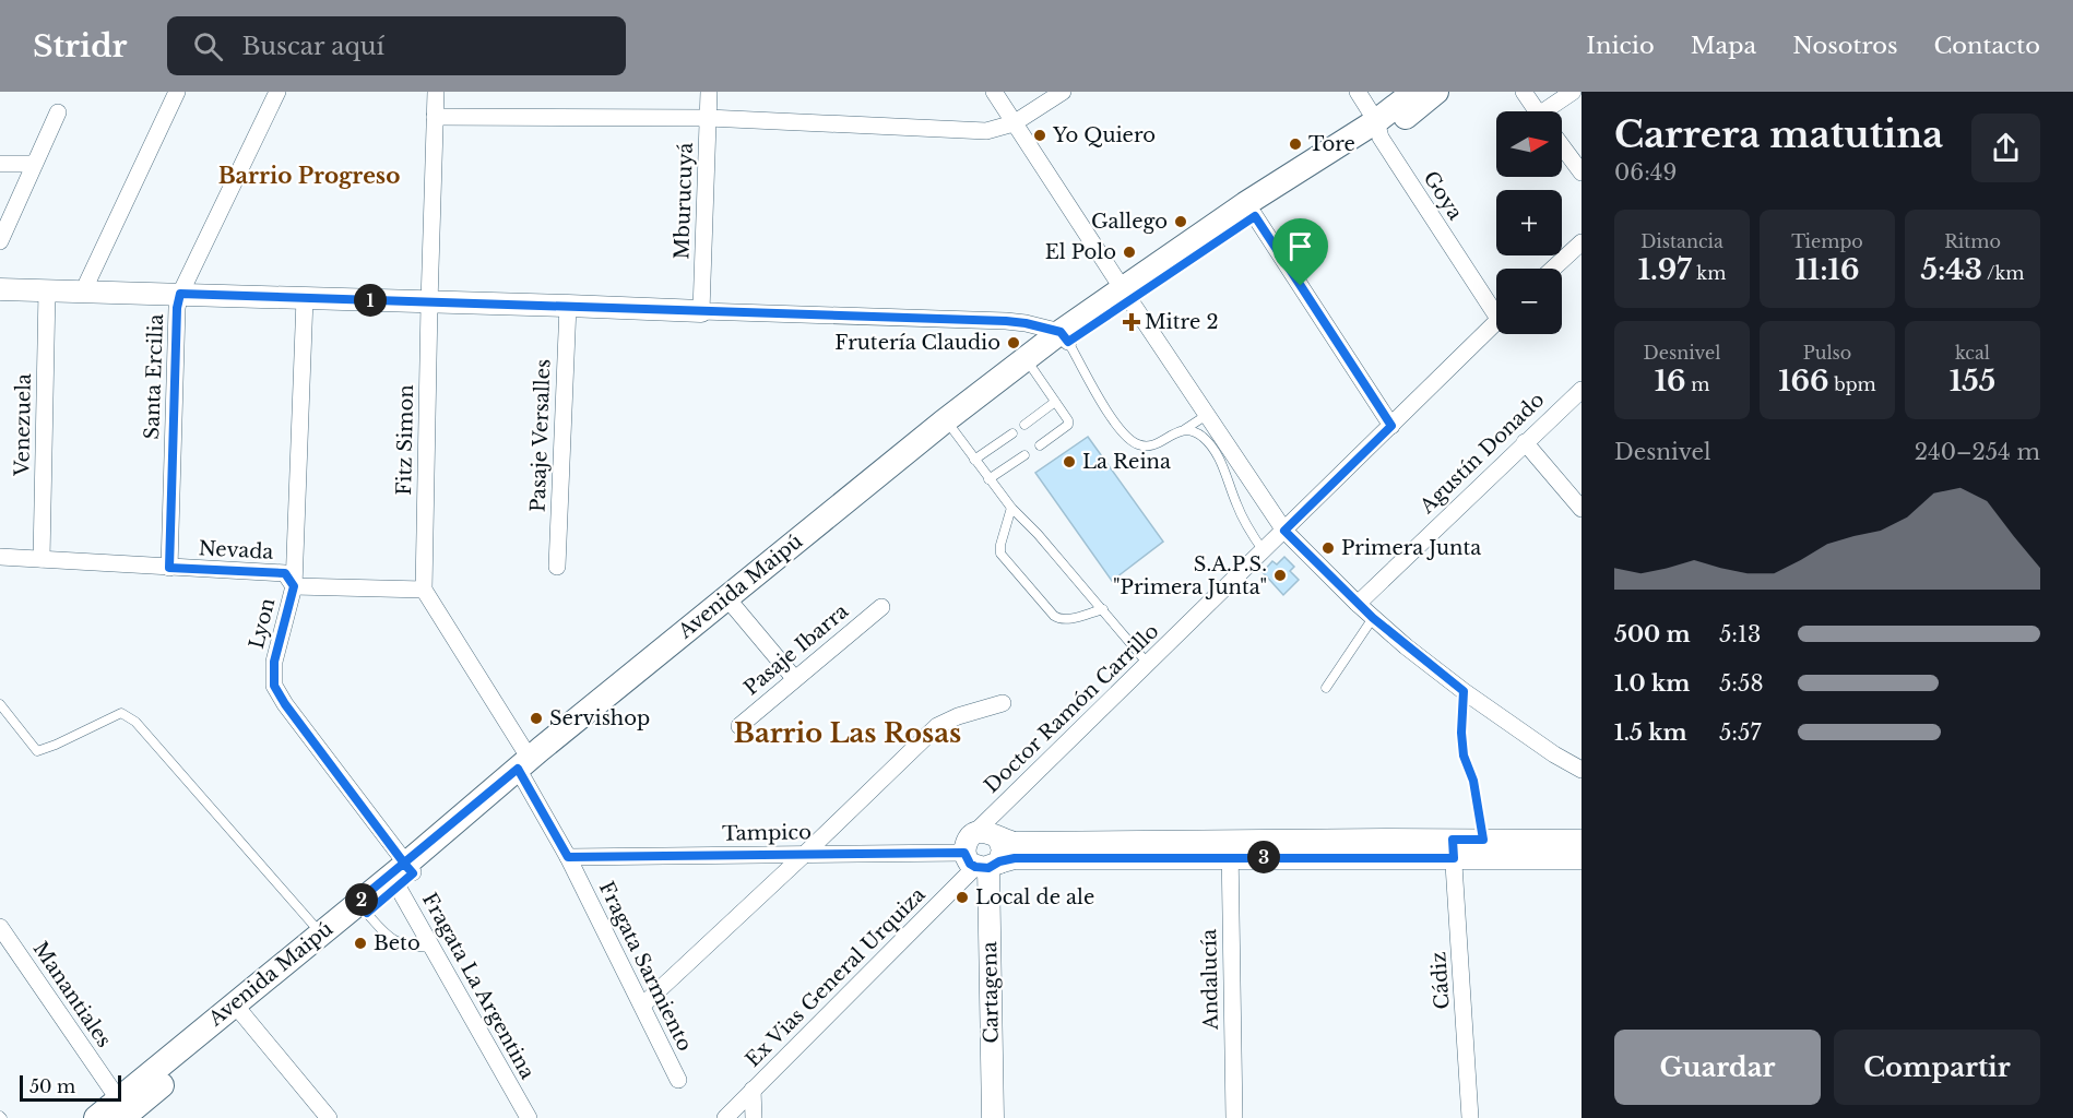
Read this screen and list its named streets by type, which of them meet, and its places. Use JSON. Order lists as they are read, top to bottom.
{
  "streets": {
    "main road": ["Avenida Maipú", "Cartagena"],
    "street": [
      "Goya",
      "Mburucuyá",
      "Santa Ercilia",
      "Venezuela",
      "Pasaje Versalles",
      "Fitz Simon",
      "Agustín Donado",
      "Nevada",
      "Lyon",
      "Pasaje Ibarra",
      "Doctor Ramón Carrillo",
      "Tampico",
      "Fragata Sarmiento",
      "Ex Vias General Urquiza",
      "Andalucía",
      "Cádiz",
      "Fragata La Argentina",
      "Manantiales"
    ]
  },
  "crossings": [
    ["Goya", "Avenida Maipú"],
    ["Santa Ercilia", "Nevada"],
    ["Venezuela", "Nevada"],
    ["Fitz Simon", "Nevada"],
    ["Nevada", "Lyon"],
    ["Avenida Maipú", "Lyon"],
    ["Avenida Maipú", "Fragata Sarmiento"],
    ["Avenida Maipú", "Fragata La Argentina"],
    ["Avenida Maipú", "Manantiales"],
    ["Lyon", "Fragata La Argentina"],
    ["Doctor Ramón Carrillo", "Tampico"],
    ["Doctor Ramón Carrillo", "Ex Vias General Urquiza"],
    ["Doctor Ramón Carrillo", "Cartagena"],
    ["Tampico", "Fragata Sarmiento"],
    ["Tampico", "Ex Vias General Urquiza"],
    ["Tampico", "Cartagena"],
    ["Ex Vias General Urquiza", "Cartagena"]
  ],
  "districts": ["Barrio Progreso", "Barrio Las Rosas"],
  "places": {
    "other": [
      "Yo Quiero",
      "Tore",
      "Gallego",
      "El Polo",
      "Frutería Claudio",
      "La Reina",
      "Primera Junta",
      "S.A.P.S. \"Primera Junta\"",
      "Servishop",
      "Local de ale",
      "Beto"
    ],
    "health": ["Mitre 2"]
  },
  "scale_bar": "50 m",
  "north": "right",
  "page": {
    "header": "Stridr",
    "search": "Buscar aquí",
    "nav": [
      "Inicio",
      "Mapa",
      "Nosotros",
      "Contacto"
    ],
    "heading": ["Carrera matutina", "06:49"],
    "map_buttons": ["+", "−"],
    "stats": [
      ["Distancia", "1.97 km"],
      ["Tiempo", "11:16"],
      ["Ritmo", "5:43 /km"],
      ["Desnivel", "16 m"],
      ["Pulso", "166 bpm"],
      ["kcal", "155"]
    ],
    "pins": ["1", "3", "2"],
    "chart": ["Desnivel", "240–254 m"],
    "list": [
      {
        "name": "500 m",
        "note": "5:13"
      },
      {
        "name": "1.0 km",
        "note": "5:58"
      },
      {
        "name": "1.5 km",
        "note": "5:57"
      }
    ],
    "buttons": ["Guardar", "Compartir"],
    "scale": "50 m"
  }
}
